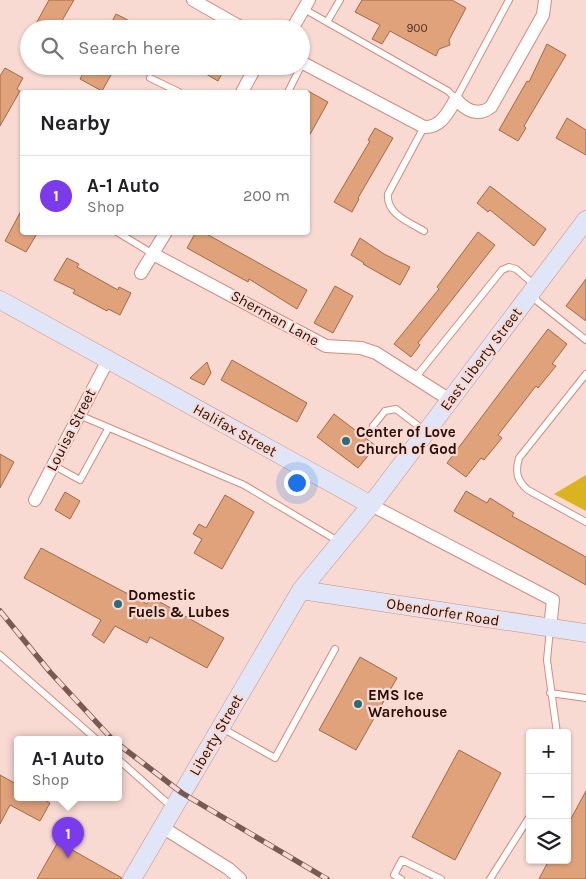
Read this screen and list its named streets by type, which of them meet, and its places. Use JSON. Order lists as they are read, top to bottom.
{
  "streets": {
    "main road": [
      "East Liberty Street",
      "Halifax Street",
      "Obendorfer Road",
      "Liberty Street"
    ],
    "street": ["Sherman Lane", "Louisa Street"]
  },
  "crossings": [
    ["Sherman Lane", "East Liberty Street"],
    ["East Liberty Street", "Halifax Street"],
    ["East Liberty Street", "Obendorfer Road"],
    ["East Liberty Street", "Liberty Street"],
    ["Louisa Street", "Halifax Street"],
    ["Halifax Street", "Obendorfer Road"],
    ["Obendorfer Road", "Liberty Street"]
  ],
  "places": ["Center of Love Church of God", "Domestic Fuels & Lubes", "EMS Ice Warehouse"],
  "house_numbers": ["900"],
  "page": {
    "search": "Search here",
    "heading": "Nearby",
    "list": [
      {
        "mark": "1",
        "name": "A-1 Auto",
        "note": "Shop",
        "value": "200 m"
      }
    ],
    "map_buttons": ["+", "−"],
    "popup": ["A-1 Auto", "Shop"],
    "pins": "1"
  }
}
